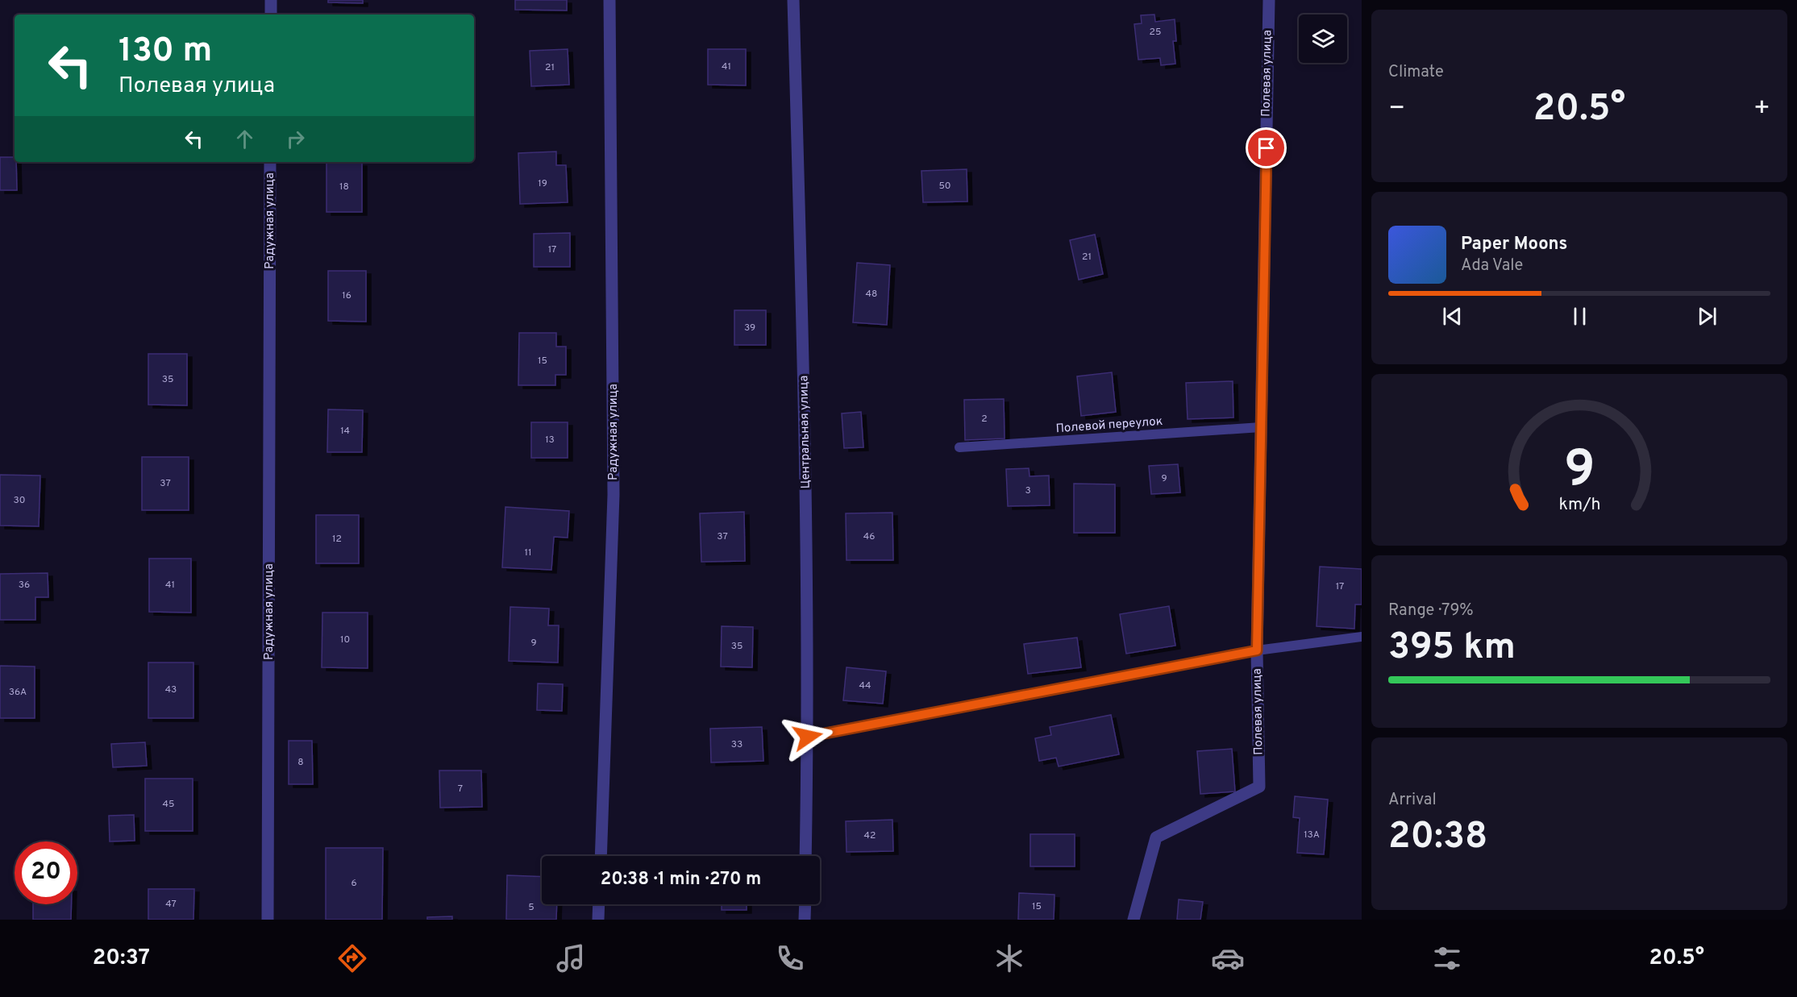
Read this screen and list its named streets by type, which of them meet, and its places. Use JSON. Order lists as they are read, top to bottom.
{
  "streets": {
    "street": ["Полевая улица", "Радужная улица", "Центральная улица"],
    "lane": ["Полевой переулок"]
  },
  "crossings": [
    ["Полевая улица", "Полевой переулок"]
  ],
  "house_numbers": [
    "25",
    "41",
    "21",
    "19",
    "50",
    "18",
    "17",
    "21",
    "48",
    "16",
    "39",
    "15",
    "35",
    "2",
    "14",
    "13",
    "9",
    "37",
    "3",
    "30",
    "37",
    "46",
    "12",
    "11",
    "36",
    "41",
    "17",
    "10",
    "9",
    "35",
    "44",
    "43",
    "36А",
    "33",
    "8",
    "7",
    "45",
    "13А",
    "42",
    "6",
    "47",
    "15",
    "5"
  ],
  "page": {
    "tile": [
      "Climate",
      ["Range · 79%", "395 km"],
      ["Arrival", "20:38"]
    ],
    "turn": ["130 m", "Полевая улица"],
    "heat": ["−", "20.5°", "+"],
    "song": ["Paper Moons", "Ada Vale"],
    "limit": "20",
    "trip": "20:38 · 1 min · 270 m",
    "tabs": ["20:37", "20.5°"],
    "gauge": ["9", "km/h"]
  }
}
